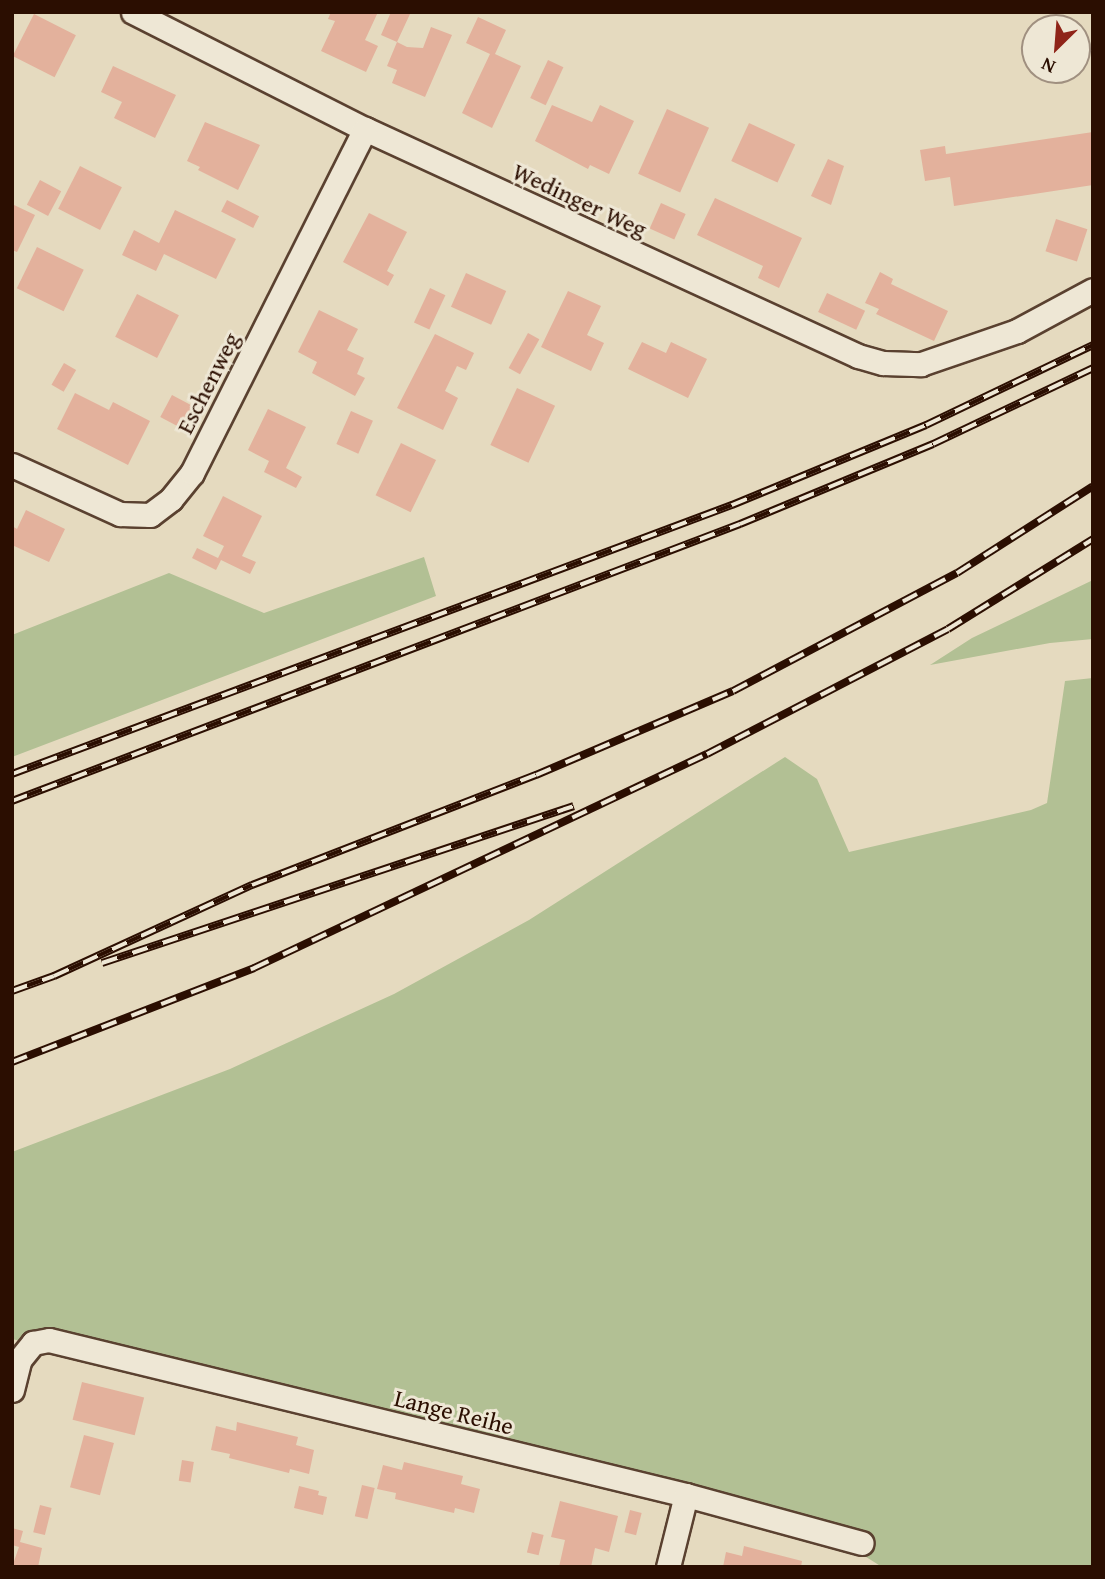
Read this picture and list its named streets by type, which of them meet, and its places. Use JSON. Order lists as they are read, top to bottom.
{
  "streets": {
    "street": ["Wedinger Weg", "Eschenweg", "Lange Reihe"]
  },
  "crossings": [
    ["Wedinger Weg", "Eschenweg"]
  ],
  "north": "bottom left"
}
